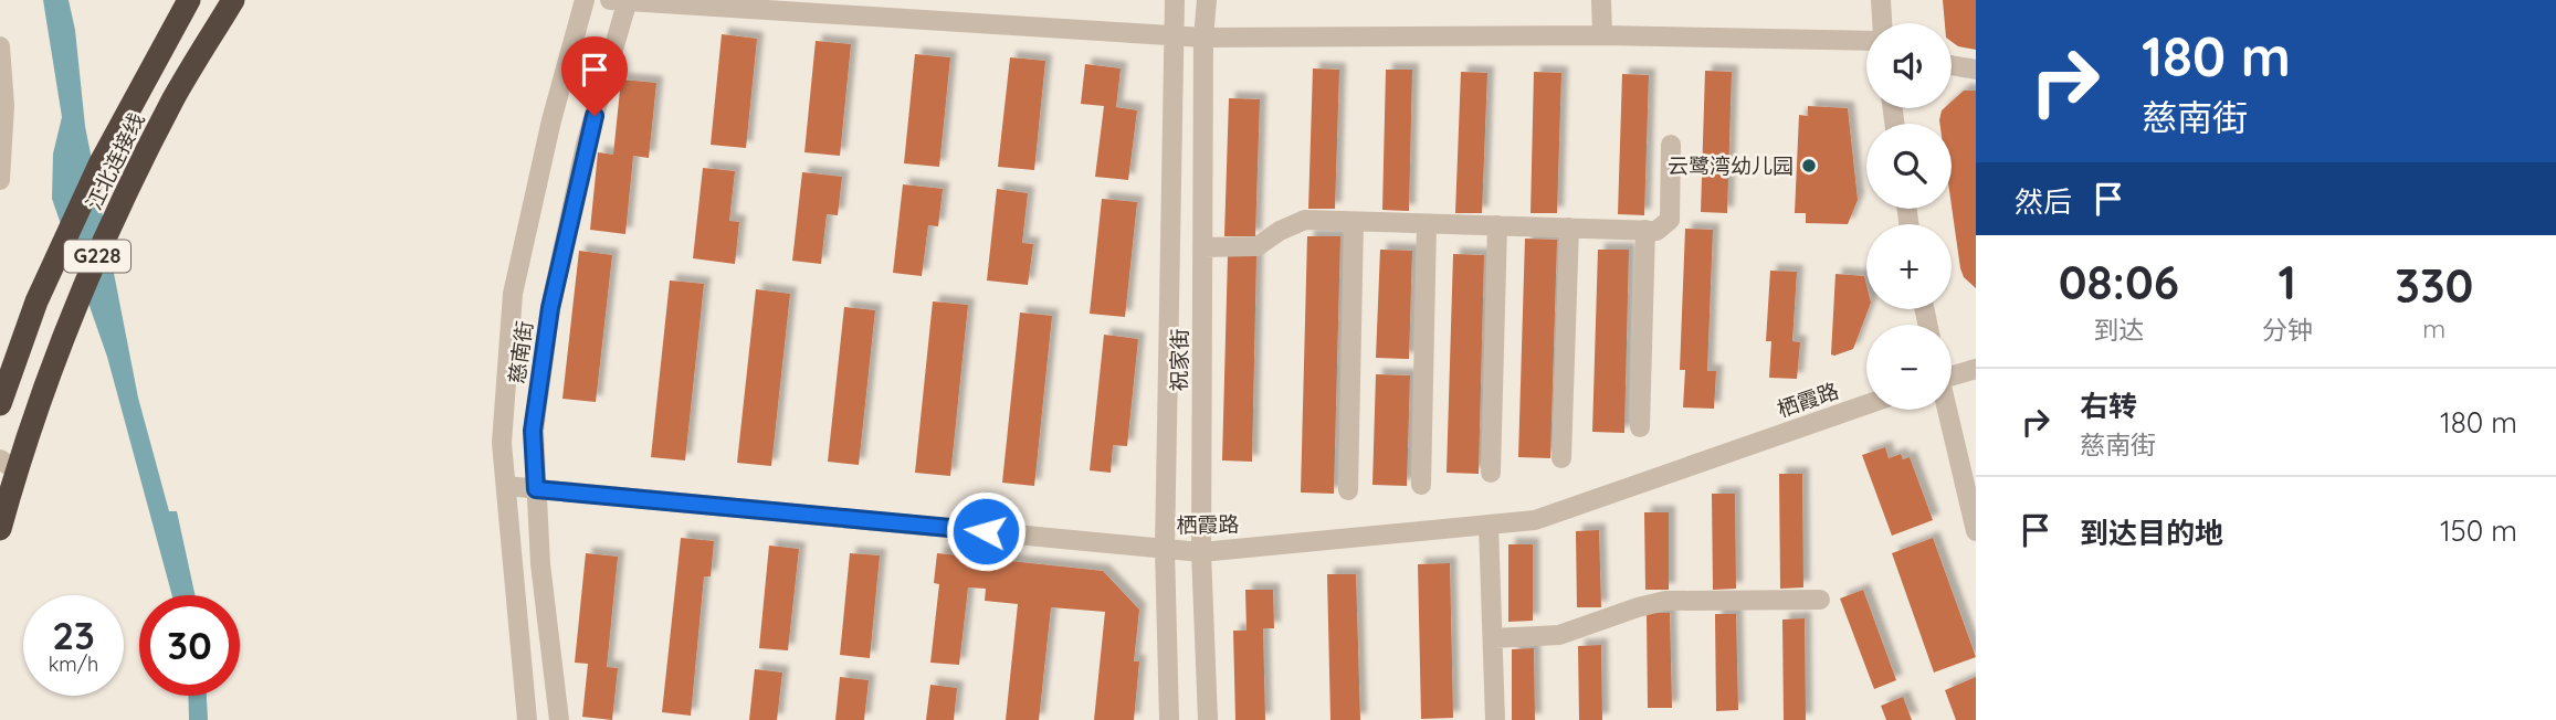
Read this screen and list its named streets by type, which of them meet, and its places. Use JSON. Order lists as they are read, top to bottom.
{
  "streets": {
    "highway": ["江北连接线", "G228"],
    "street": ["慈南街", "祝家街", "栖霞路"]
  },
  "crossings": [
    ["慈南街", "栖霞路"],
    ["祝家街", "栖霞路"]
  ],
  "places": ["云鹭湾幼儿园"],
  "page": {
    "turn": ["180 m", "慈南街"],
    "map_buttons": ["+", "−"],
    "then": "然后",
    "eta": [
      "08:06",
      "到达",
      "1",
      "分钟",
      "330",
      "m"
    ],
    "list": [
      {
        "name": "右转",
        "note": "慈南街",
        "value": "180 m"
      },
      {
        "name": "到达目的地",
        "value": "150 m"
      }
    ],
    "speed": "23 km/h",
    "limit": "30"
  }
}
